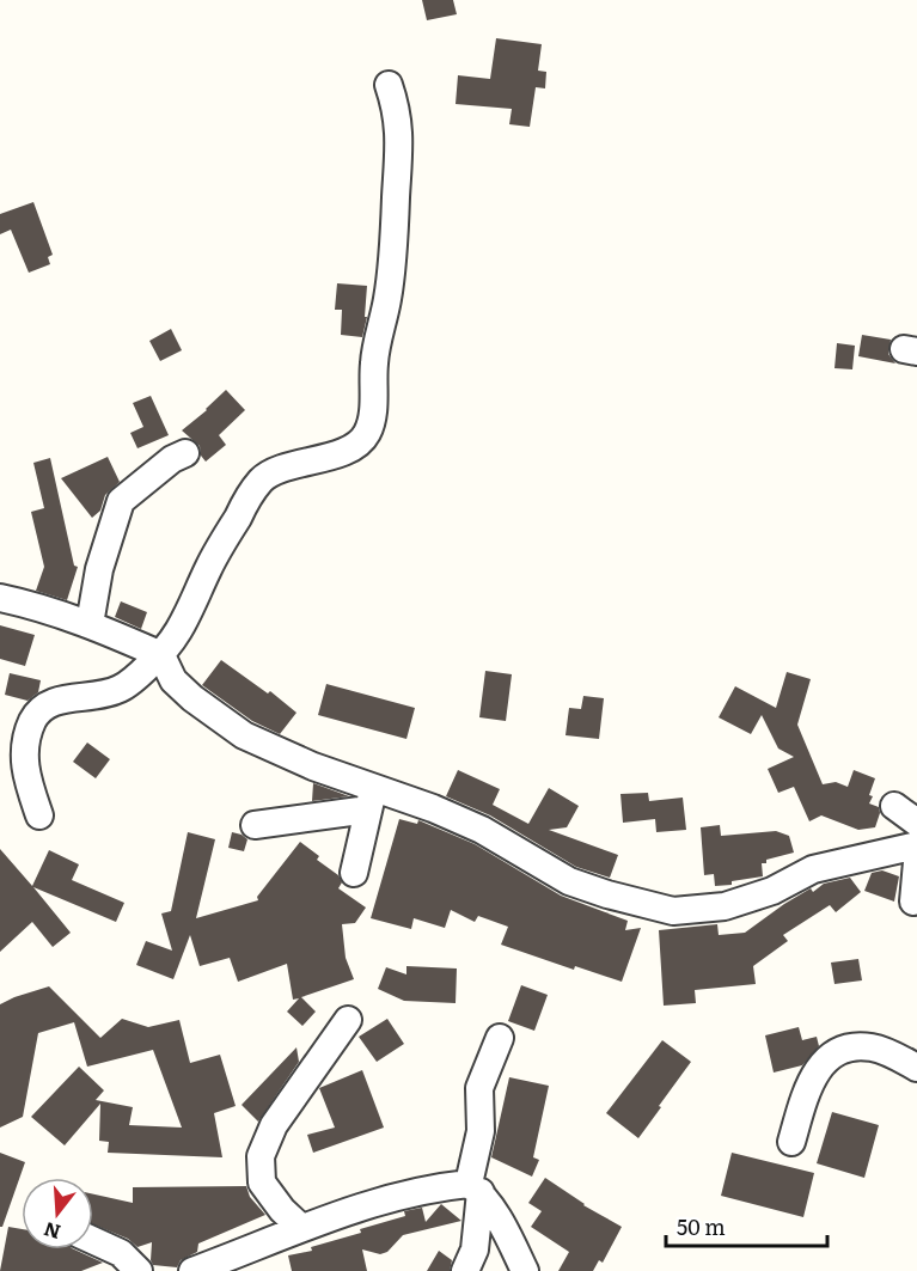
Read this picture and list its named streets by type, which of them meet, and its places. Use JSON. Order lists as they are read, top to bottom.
{
  "scale_bar": "50 m",
  "north": "bottom"
}
